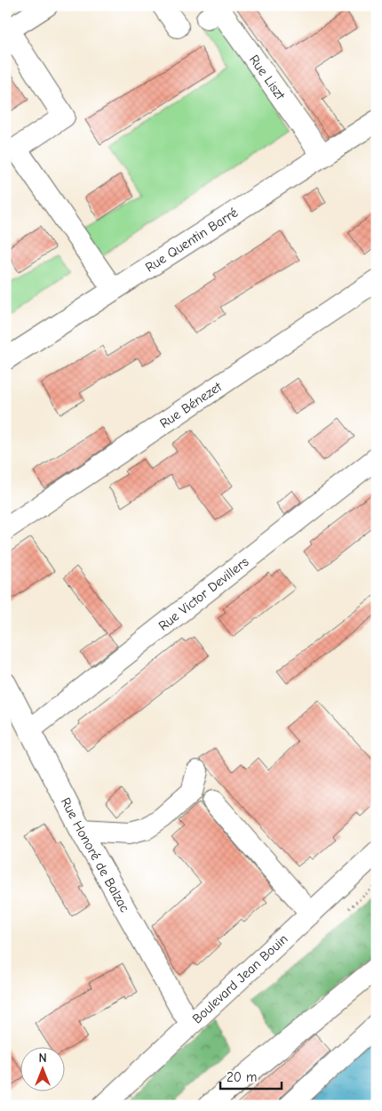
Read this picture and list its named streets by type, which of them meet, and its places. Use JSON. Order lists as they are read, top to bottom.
{
  "streets": {
    "street": [
      "Rue Liszt",
      "Rue Quentin Barré",
      "Rue Bénezet",
      "Rue Victor Devillers",
      "Rue Honoré de Balzac",
      "Boulevard Jean Bouin"
    ]
  },
  "crossings": [
    ["Rue Liszt", "Rue Quentin Barré"],
    ["Rue Victor Devillers", "Rue Honoré de Balzac"],
    ["Rue Honoré de Balzac", "Boulevard Jean Bouin"]
  ],
  "scale_bar": "20 m",
  "north": "top"
}
